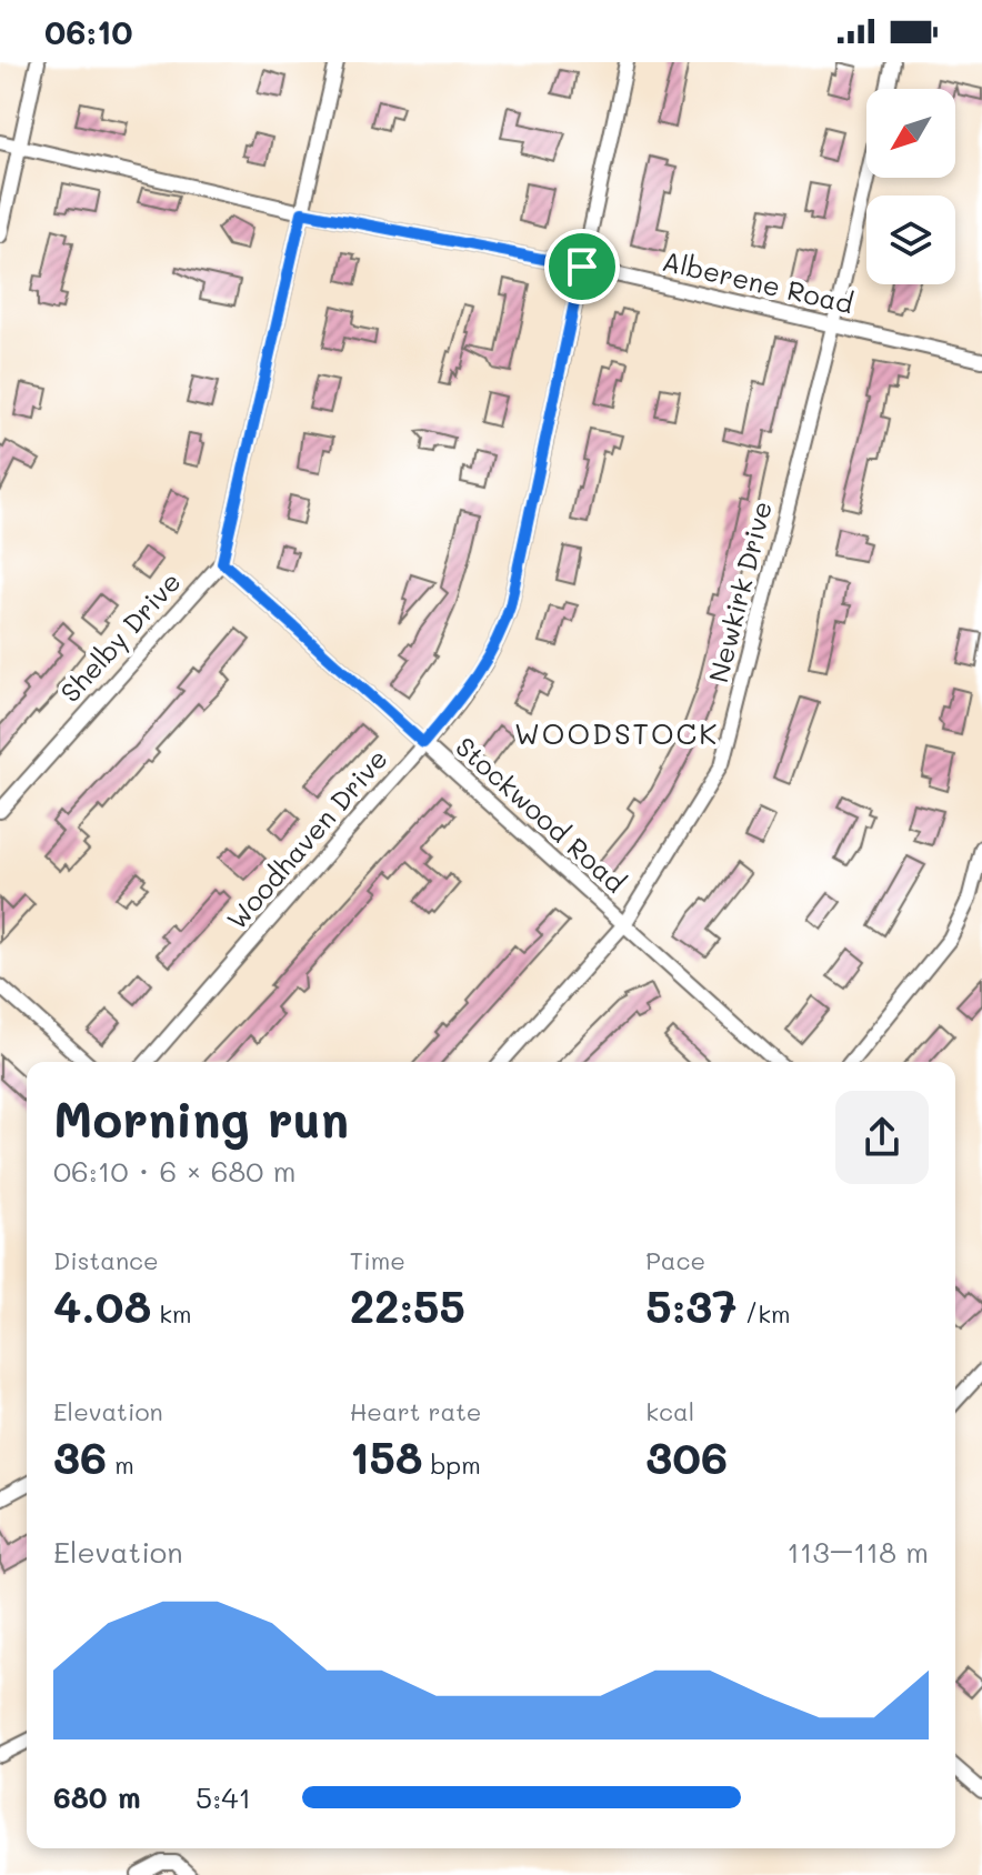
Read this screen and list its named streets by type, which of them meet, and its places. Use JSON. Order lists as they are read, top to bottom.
{
  "streets": {
    "street": [
      "Alberene Road",
      "Newkirk Drive",
      "Shelby Drive",
      "Stockwood Road",
      "Woodhaven Drive"
    ]
  },
  "crossings": [
    ["Alberene Road", "Newkirk Drive"],
    ["Alberene Road", "Shelby Drive"],
    ["Alberene Road", "Woodhaven Drive"],
    ["Newkirk Drive", "Stockwood Road"],
    ["Shelby Drive", "Stockwood Road"],
    ["Stockwood Road", "Woodhaven Drive"]
  ],
  "districts": ["WOODSTOCK"],
  "north": "bottom left",
  "page": {
    "status": "06:10",
    "heading": ["Morning run", "06:10 · 6 × 680 m"],
    "stats": [
      ["Distance", "4.08 km"],
      ["Time", "22:55"],
      ["Pace", "5:37 /km"],
      ["Elevation", "36 m"],
      ["Heart rate", "158 bpm"],
      ["kcal", "306"]
    ],
    "chart": ["Elevation", "113–118 m"],
    "list": [
      {
        "name": "680 m",
        "note": "5:41"
      }
    ]
  }
}
